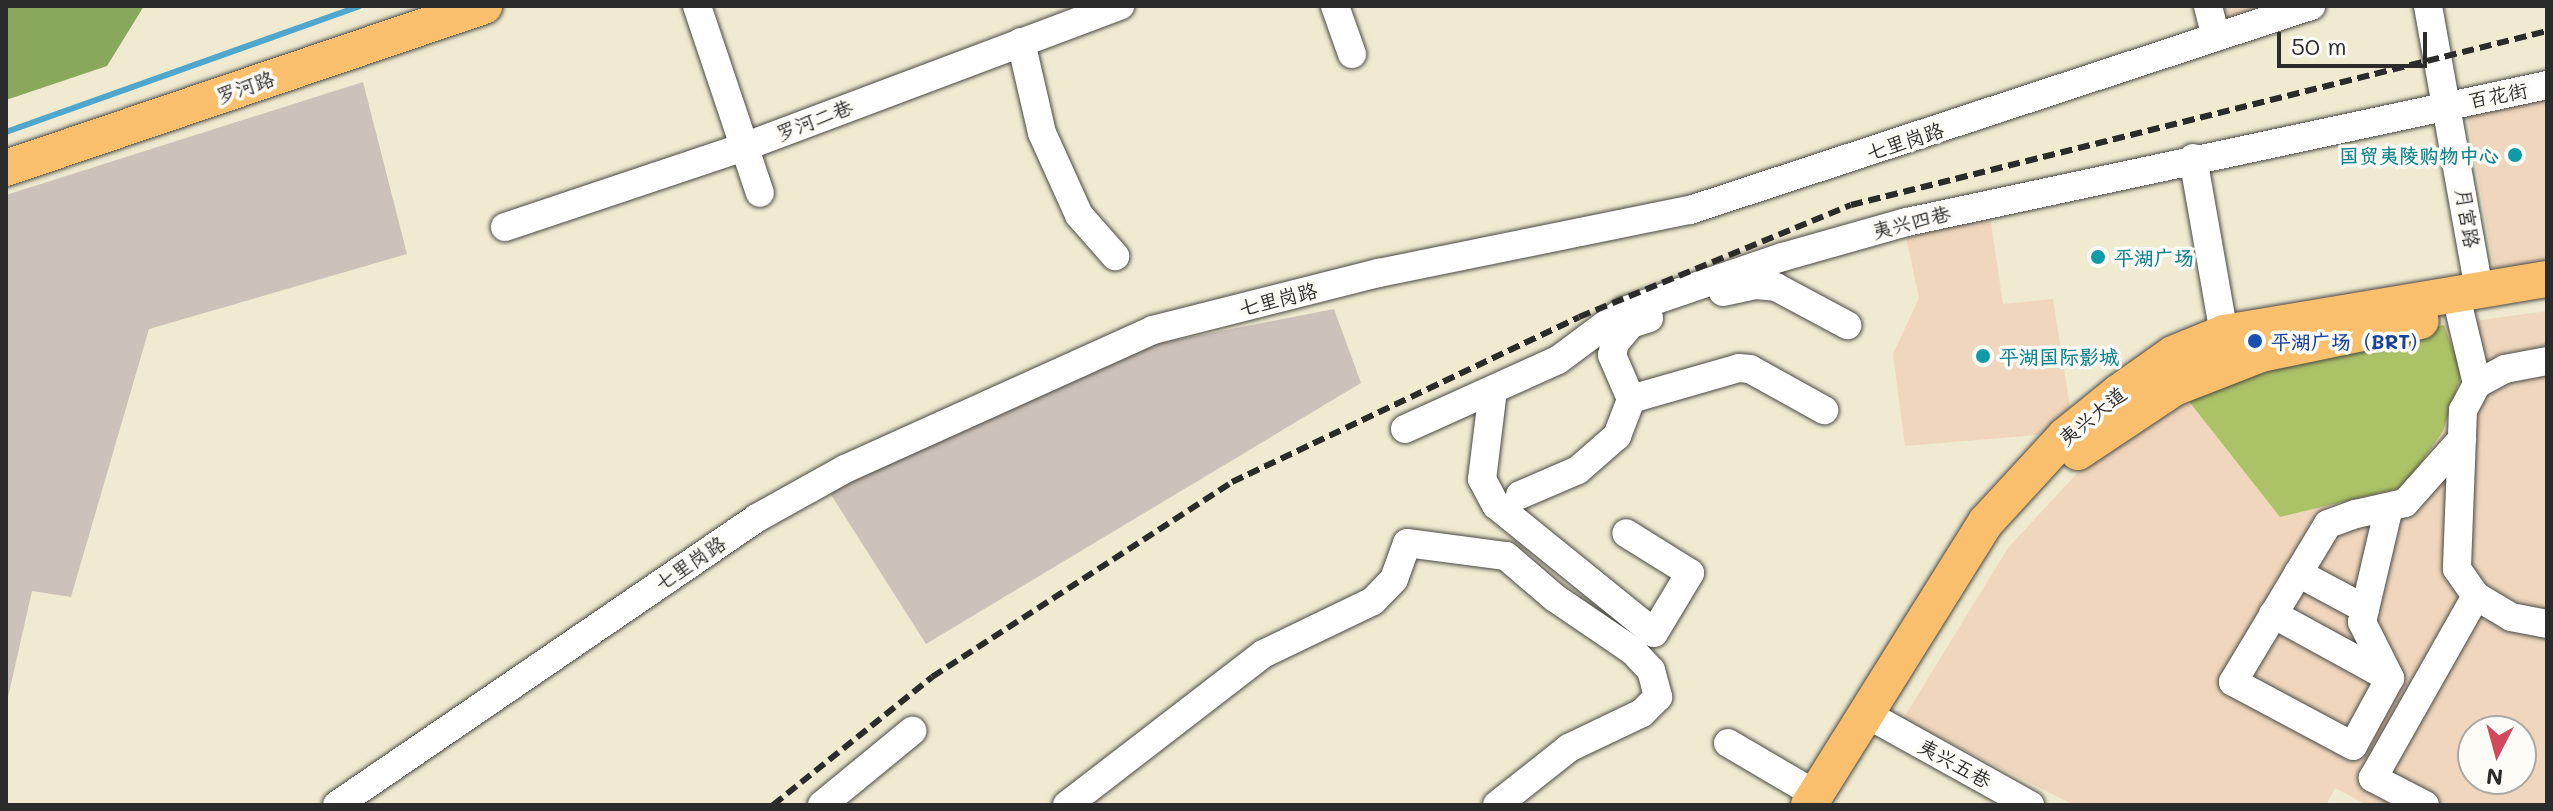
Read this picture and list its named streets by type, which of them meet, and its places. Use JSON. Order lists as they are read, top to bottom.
{
  "streets": {
    "main road": ["罗河路", "夷兴大道"],
    "street": [
      "百花街",
      "罗河二巷",
      "七里岗路",
      "月宫路",
      "夷兴四巷",
      "夷兴五巷"
    ]
  },
  "crossings": [
    ["百花街", "月宫路"],
    ["百花街", "夷兴四巷"],
    ["月宫路", "夷兴四巷"],
    ["月宫路", "夷兴大道"],
    ["夷兴大道", "夷兴五巷"]
  ],
  "places": [
    "国贸夷陵购物中心",
    "平湖广场",
    "平湖广场（BRT）",
    "平湖国际影城"
  ],
  "scale_bar": "50 m",
  "north": "bottom"
}
